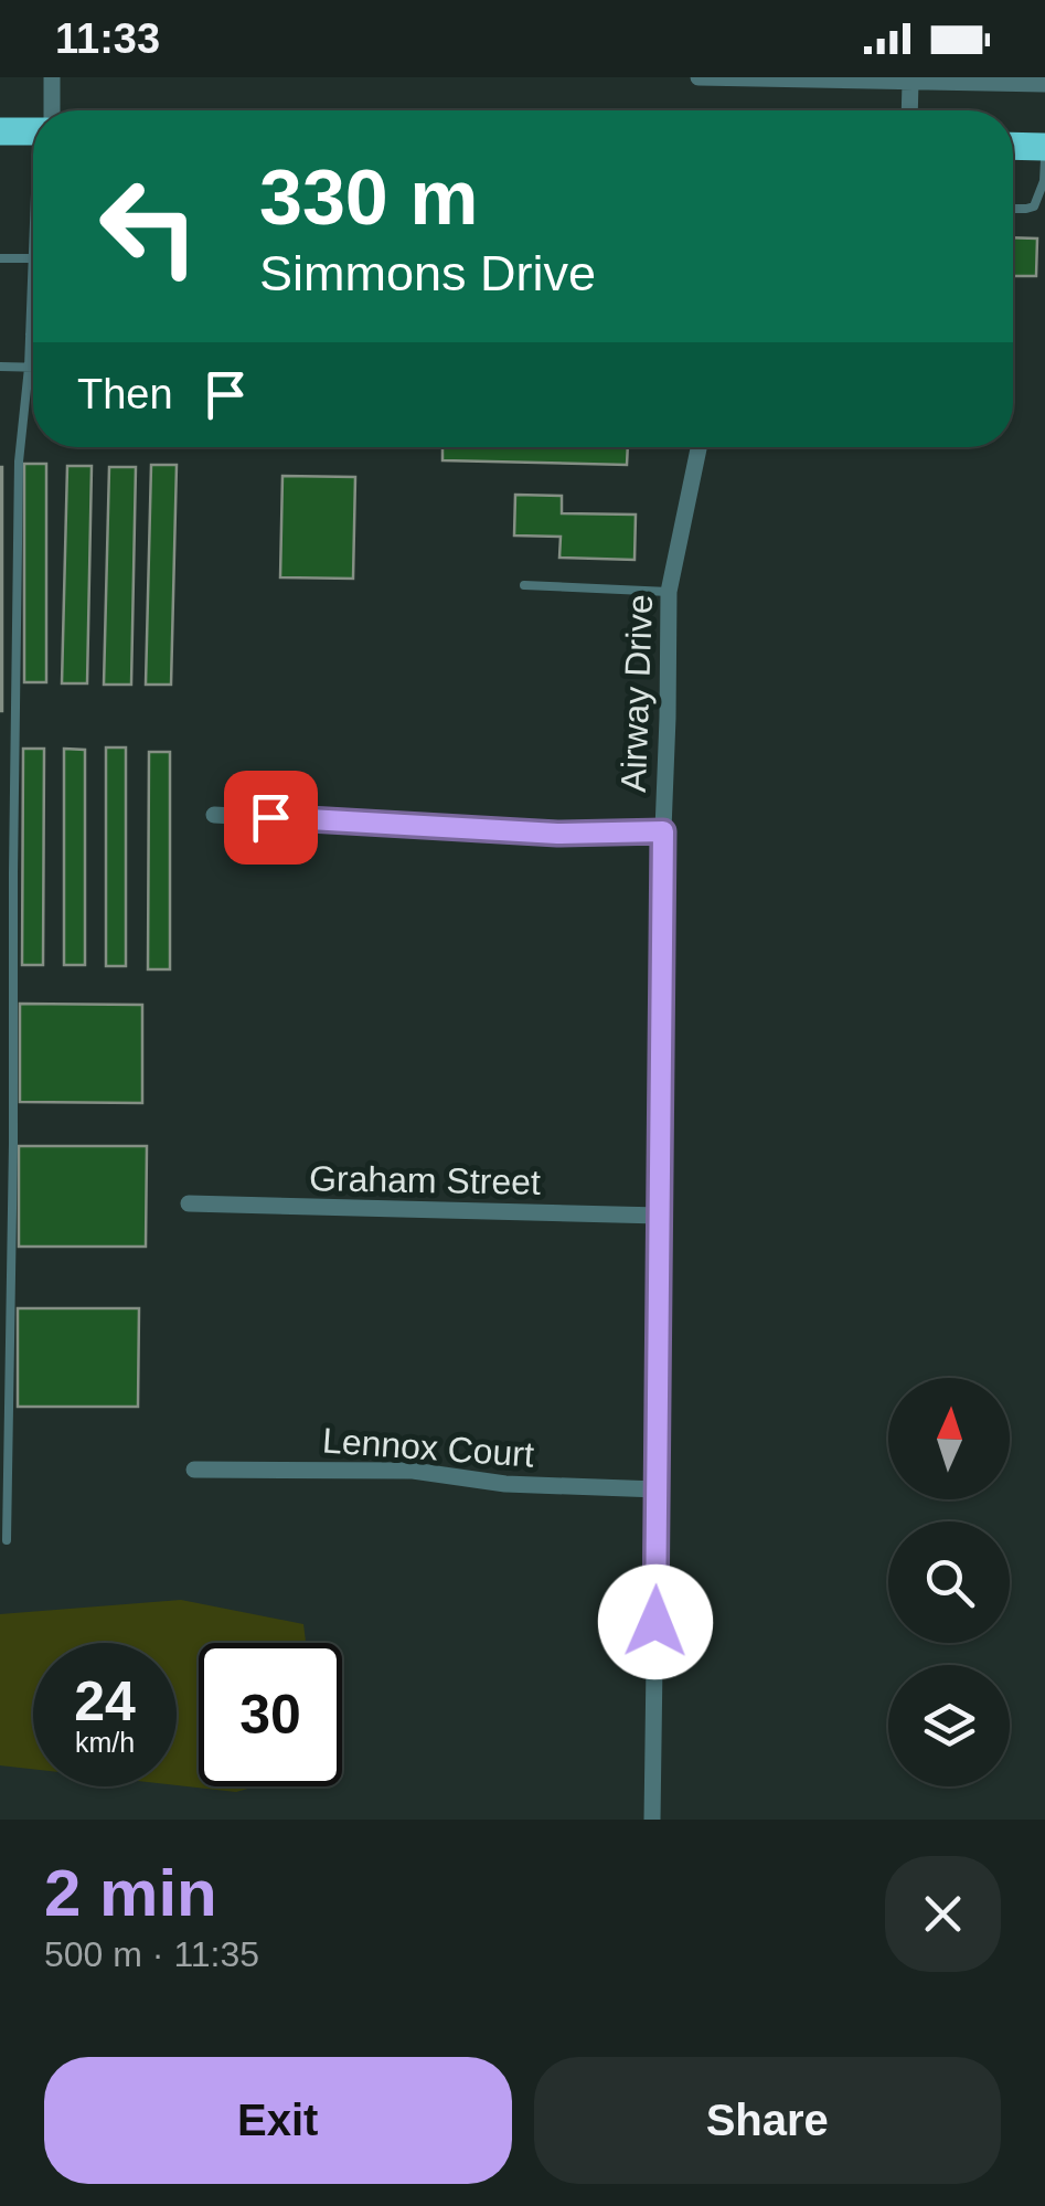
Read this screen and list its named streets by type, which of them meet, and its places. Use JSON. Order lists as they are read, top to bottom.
{
  "streets": {
    "street": ["Airway Drive", "Graham Street", "Lennox Court"]
  },
  "crossings": [
    ["Airway Drive", "Graham Street"],
    ["Airway Drive", "Lennox Court"]
  ],
  "north": "top",
  "page": {
    "status": "11:33",
    "turn": ["330 m", "Simmons Drive"],
    "then": "Then",
    "speed": "24 km/h",
    "limit": "30",
    "heading": ["2 min", "500 m · 11:35"],
    "buttons": ["Exit", "Share"]
  }
}
